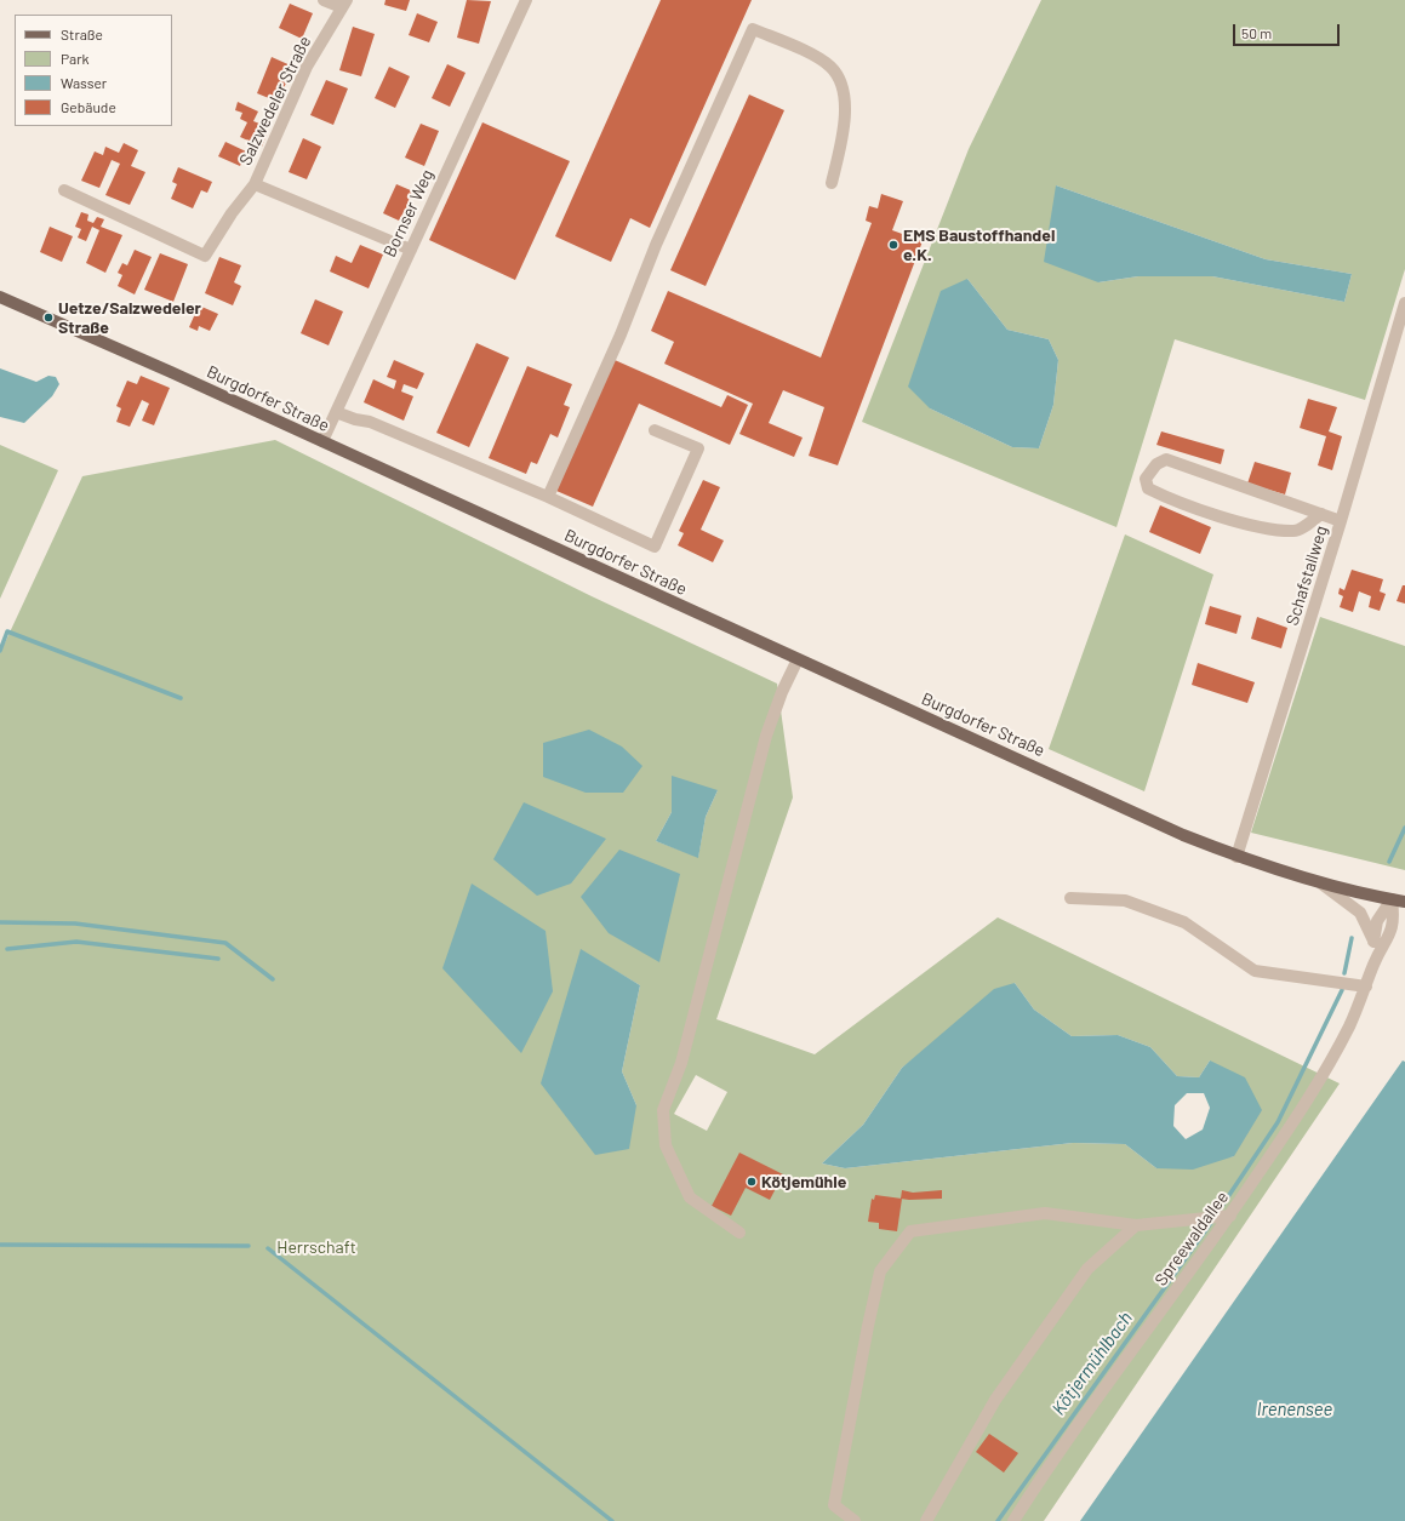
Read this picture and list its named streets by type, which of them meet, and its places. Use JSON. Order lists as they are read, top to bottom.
{
  "streets": {
    "main road": ["Burgdorfer Straße"],
    "street": [
      "Salzwedeler Straße",
      "Bornser Weg",
      "Schafstallweg",
      "Spreewaldallee"
    ]
  },
  "crossings": [
    ["Salzwedeler Straße", "Bornser Weg"],
    ["Bornser Weg", "Burgdorfer Straße"],
    ["Burgdorfer Straße", "Schafstallweg"],
    ["Burgdorfer Straße", "Spreewaldallee"]
  ],
  "water": ["Kötjermühlbach", "Irenensee"],
  "parks": ["Herrschaft"],
  "places": ["EMS Baustoffhandel e.K.", "Uetze/Salzwedeler Straße", "Kötjemühle"],
  "legend": [
    "Straße",
    "Park",
    "Wasser",
    "Gebäude"
  ],
  "scale_bar": "50 m"
}
